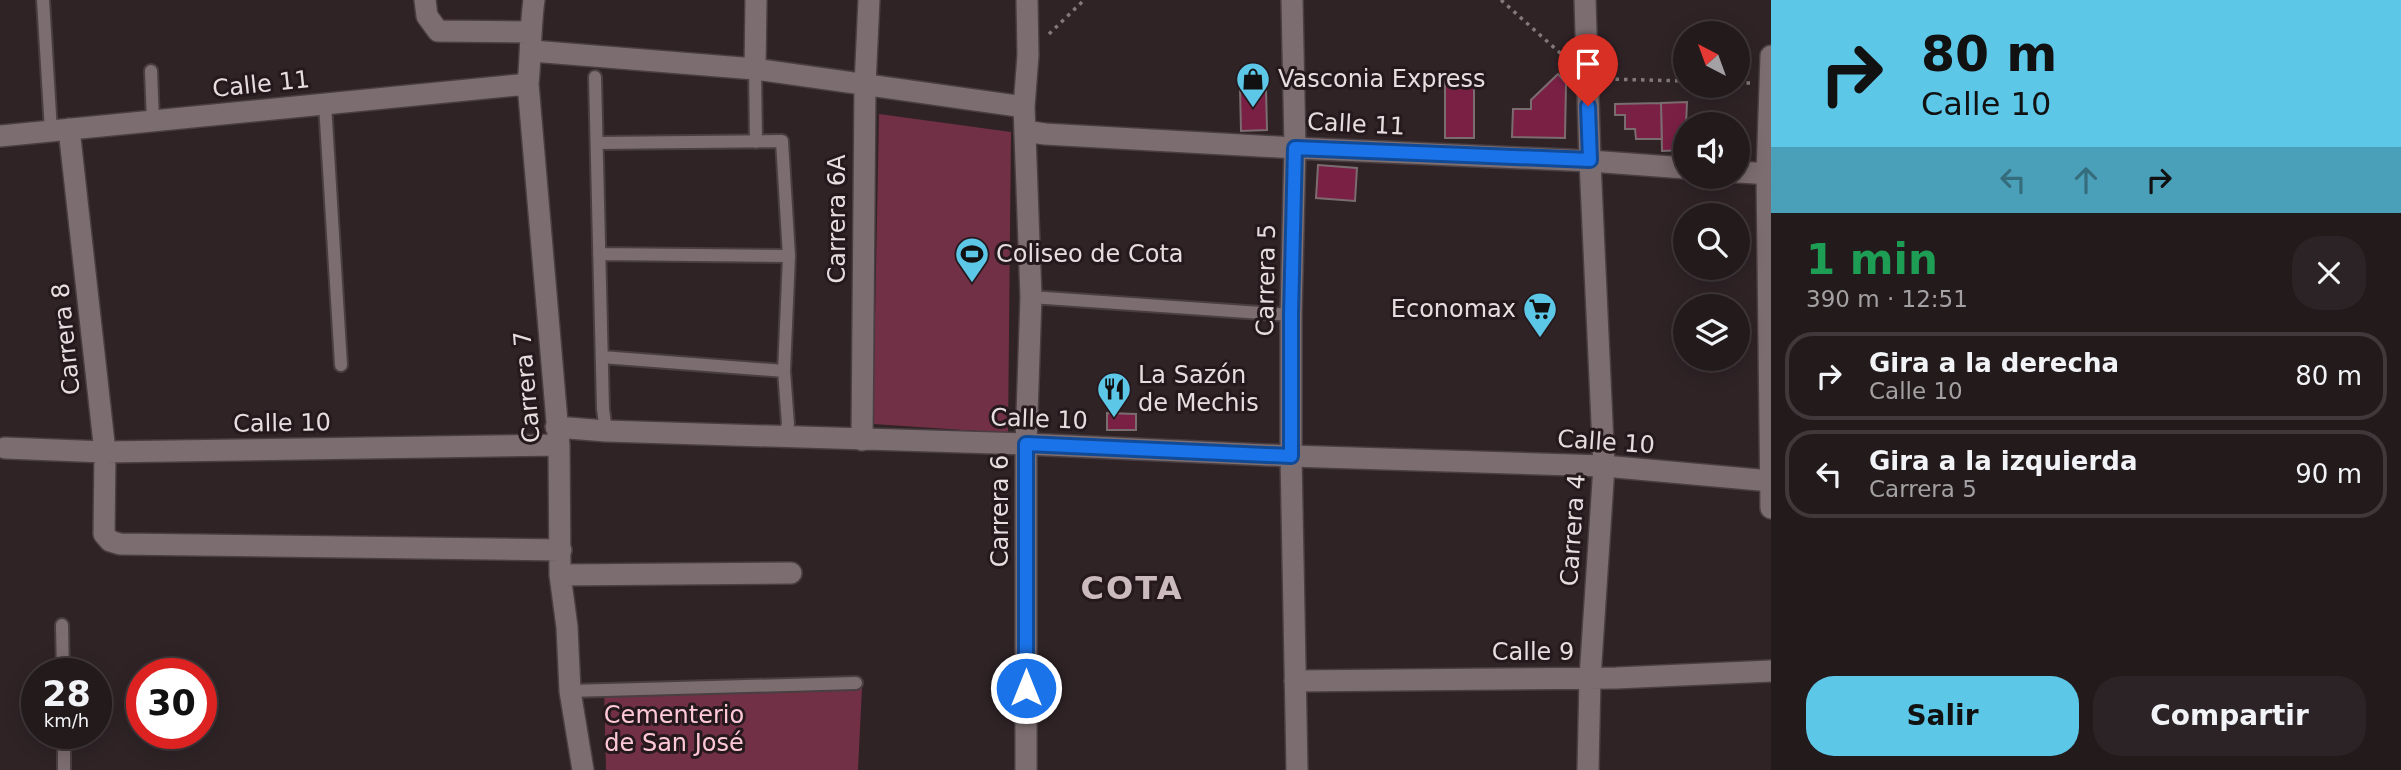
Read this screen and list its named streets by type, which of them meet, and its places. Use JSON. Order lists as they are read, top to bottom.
{
  "streets": {
    "street": [
      "Calle 11",
      "Carrera 6A",
      "Carrera 5",
      "Carrera 8",
      "Carrera 7",
      "Calle 10",
      "Carrera 6",
      "Carrera 4",
      "Calle 9"
    ]
  },
  "crossings": [
    ["Calle 11", "Carrera 5"],
    ["Calle 11", "Carrera 8"],
    ["Calle 11", "Carrera 7"],
    ["Calle 11", "Carrera 6"],
    ["Calle 11", "Carrera 4"],
    ["Carrera 6A", "Calle 10"],
    ["Carrera 5", "Calle 10"],
    ["Carrera 5", "Calle 9"],
    ["Carrera 8", "Carrera 7"],
    ["Carrera 8", "Calle 10"],
    ["Carrera 7", "Calle 10"],
    ["Calle 10", "Carrera 6"],
    ["Calle 10", "Carrera 4"],
    ["Carrera 4", "Calle 9"]
  ],
  "districts": ["COTA"],
  "parks": ["Cementerio de San José"],
  "places": {
    "shop": ["Vasconia Express"],
    "sports": ["Coliseo de Cota"],
    "supermarket": ["Economax"],
    "restaurant": ["La Sazón de Mechis"]
  },
  "north": "top left",
  "page": {
    "turn": ["80 m", "Calle 10"],
    "heading": ["1 min", "390 m · 12:51"],
    "list": [
      {
        "name": "Gira a la derecha",
        "note": "Calle 10",
        "value": "80 m"
      },
      {
        "name": "Gira a la izquierda",
        "note": "Carrera 5",
        "value": "90 m"
      }
    ],
    "speed": "28 km/h",
    "limit": "30",
    "buttons": ["Salir", "Compartir"]
  }
}
